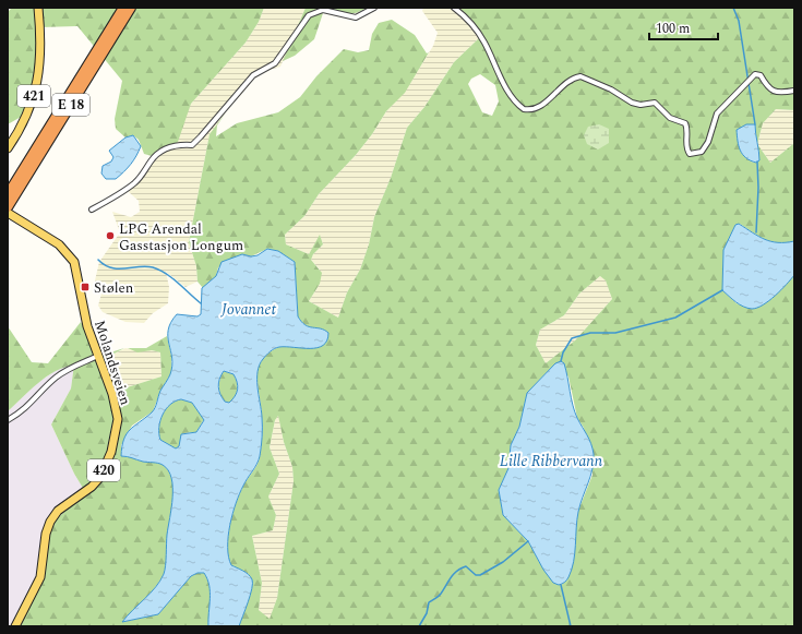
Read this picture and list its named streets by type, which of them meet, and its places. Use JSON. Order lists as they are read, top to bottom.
{
  "streets": {
    "highway": ["E 18"],
    "main road": ["421", "Molandsveien", "420"]
  },
  "water": ["Jovannet", "Lille Ribbervann"],
  "places": {
    "other": ["LPG Arendal Gasstasjon Longum"],
    "transit": ["Stølen"]
  },
  "scale_bar": "100 m"
}
